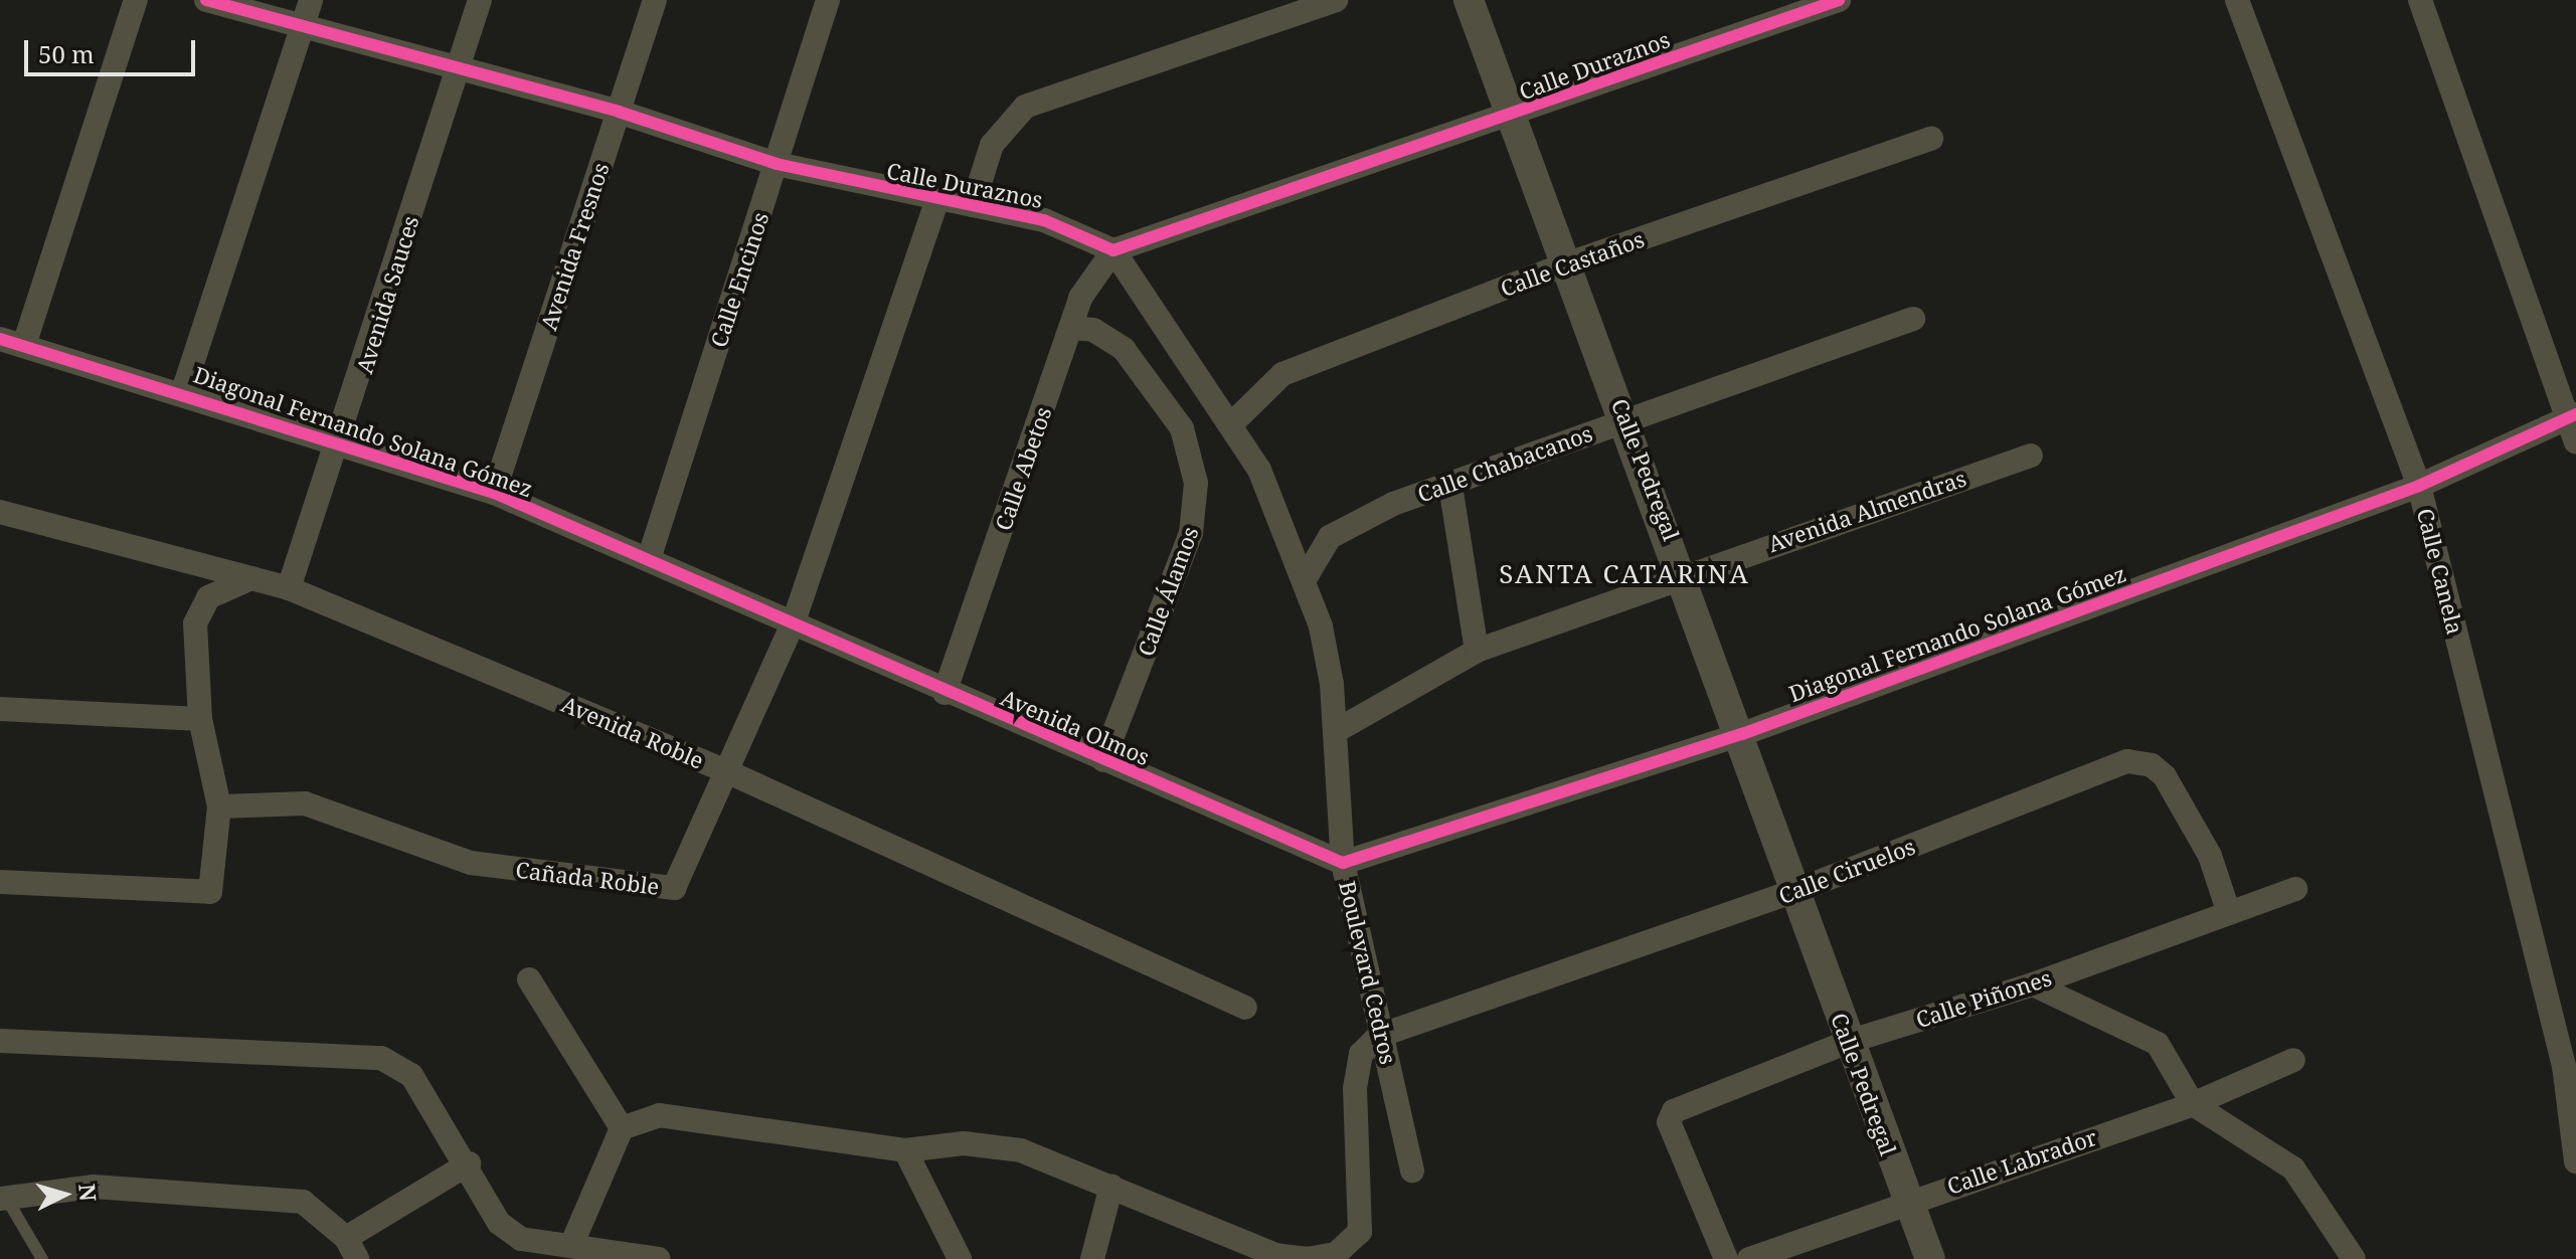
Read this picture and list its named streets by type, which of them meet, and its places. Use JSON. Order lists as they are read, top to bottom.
{
  "streets": {
    "street": [
      "Calle Duraznos",
      "Avenida Fresnos",
      "Calle Castaños",
      "Calle Encinos",
      "Avenida Sauces",
      "Diagonal Fernando Solana Gómez",
      "Calle Chabacanos",
      "Calle Abetos",
      "Calle Pedregal",
      "Avenida Almendras",
      "Calle Canela",
      "Calle Álamos",
      "Avenida Olmos",
      "Avenida Roble",
      "Calle Ciruelos",
      "Cañada Roble",
      "Boulevard Cedros",
      "Calle Piñones",
      "Calle Labrador"
    ]
  },
  "crossings": [
    ["Calle Duraznos", "Avenida Fresnos"],
    ["Calle Duraznos", "Calle Encinos"],
    ["Calle Duraznos", "Avenida Sauces"],
    ["Calle Duraznos", "Calle Abetos"],
    ["Calle Duraznos", "Calle Pedregal"],
    ["Calle Duraznos", "Cañada Roble"],
    ["Calle Duraznos", "Boulevard Cedros"],
    ["Avenida Fresnos", "Diagonal Fernando Solana Gómez"],
    ["Calle Castaños", "Calle Pedregal"],
    ["Calle Castaños", "Boulevard Cedros"],
    ["Calle Encinos", "Diagonal Fernando Solana Gómez"],
    ["Avenida Sauces", "Diagonal Fernando Solana Gómez"],
    ["Avenida Sauces", "Avenida Roble"],
    ["Diagonal Fernando Solana Gómez", "Calle Pedregal"],
    ["Diagonal Fernando Solana Gómez", "Calle Canela"],
    ["Diagonal Fernando Solana Gómez", "Avenida Olmos"],
    ["Diagonal Fernando Solana Gómez", "Cañada Roble"],
    ["Diagonal Fernando Solana Gómez", "Boulevard Cedros"],
    ["Calle Chabacanos", "Calle Pedregal"],
    ["Calle Chabacanos", "Boulevard Cedros"],
    ["Calle Abetos", "Calle Álamos"],
    ["Calle Abetos", "Avenida Olmos"],
    ["Calle Abetos", "Boulevard Cedros"],
    ["Calle Pedregal", "Avenida Almendras"],
    ["Calle Pedregal", "Calle Ciruelos"],
    ["Calle Pedregal", "Calle Piñones"],
    ["Calle Pedregal", "Calle Labrador"],
    ["Avenida Almendras", "Boulevard Cedros"],
    ["Calle Álamos", "Avenida Olmos"],
    ["Avenida Olmos", "Cañada Roble"],
    ["Avenida Olmos", "Boulevard Cedros"],
    ["Avenida Roble", "Cañada Roble"],
    ["Calle Ciruelos", "Boulevard Cedros"],
    ["Calle Ciruelos", "Calle Piñones"]
  ],
  "districts": ["SANTA CATARINA"],
  "scale_bar": "50 m",
  "north": "right"
}
